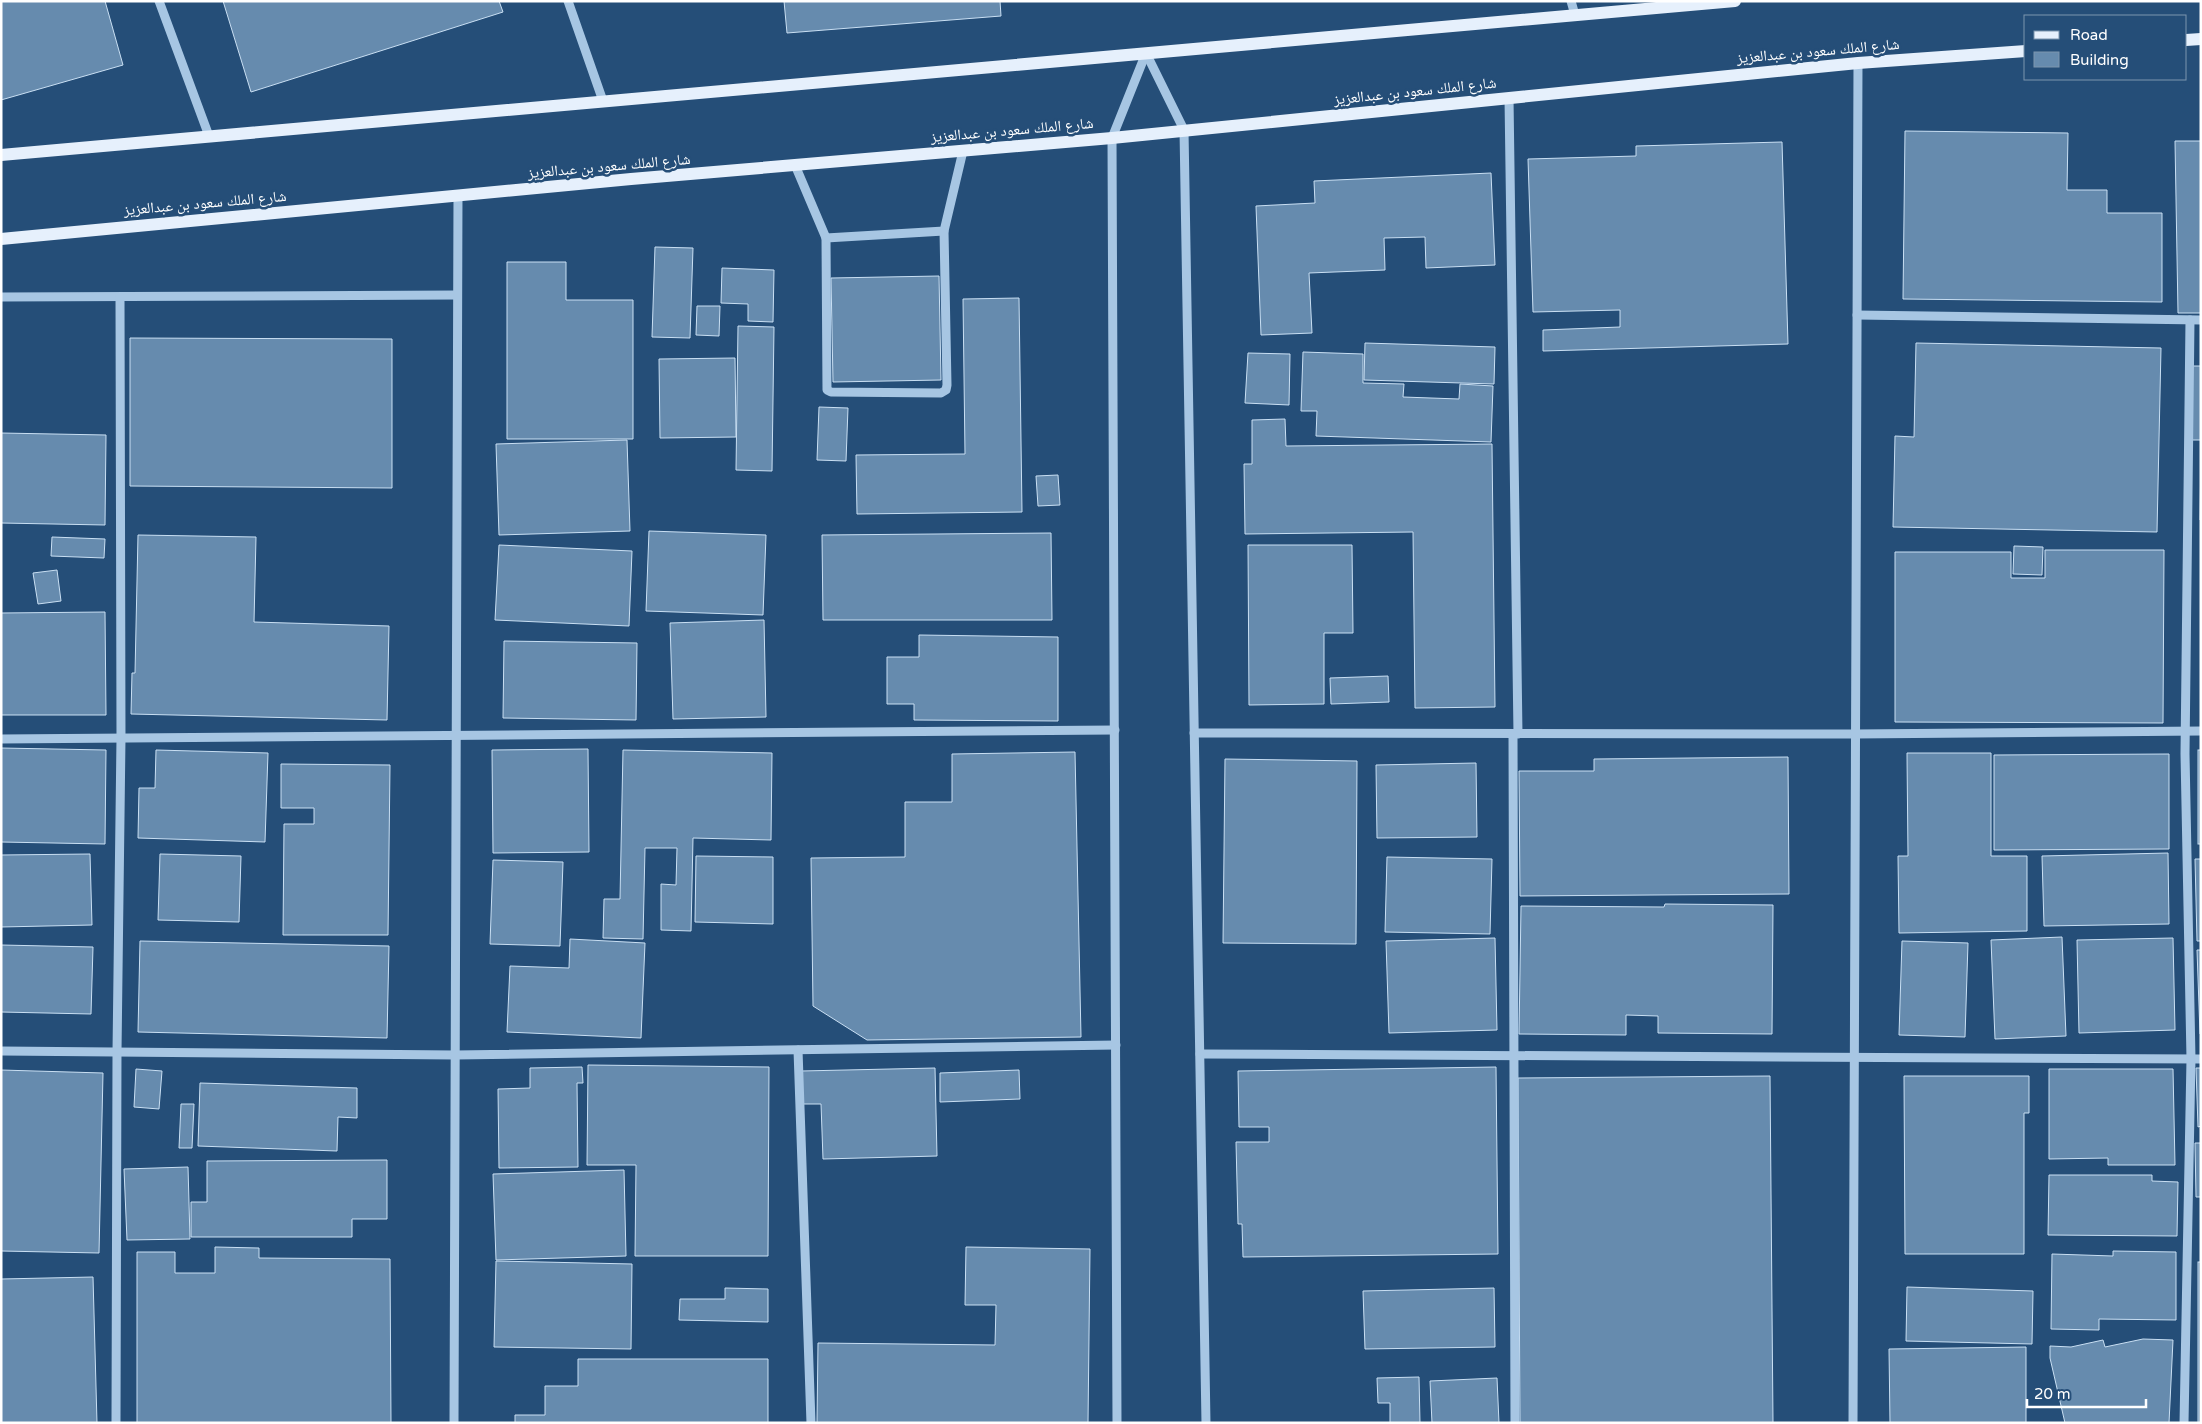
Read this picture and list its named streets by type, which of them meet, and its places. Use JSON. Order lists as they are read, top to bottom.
{
  "streets": {
    "main road": ["شارع الملك سعود بن عبدالعزيز"]
  },
  "legend": ["Road", "Building"],
  "scale_bar": "20 m"
}
